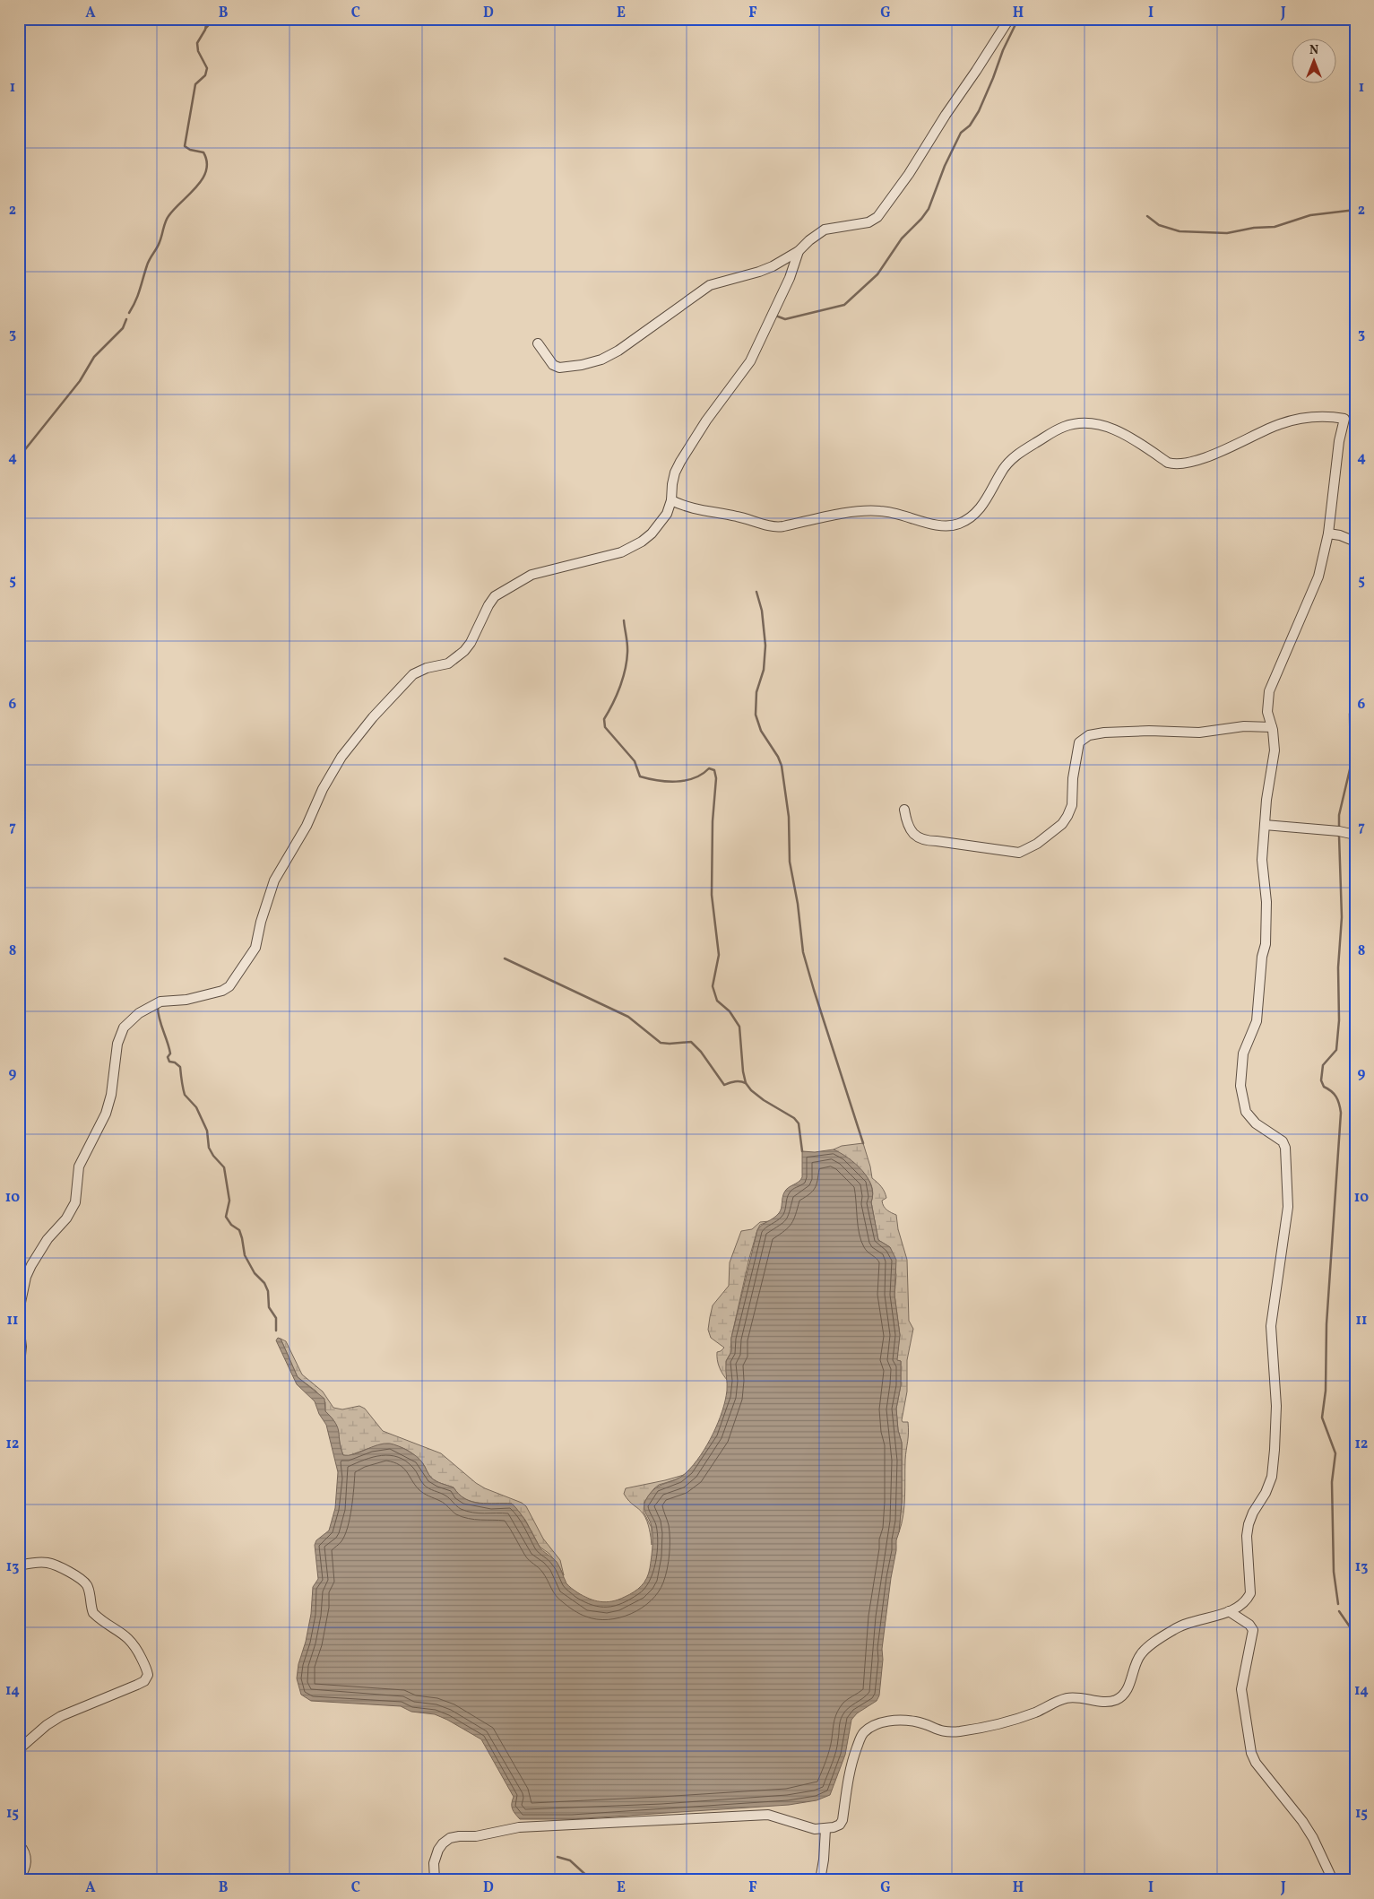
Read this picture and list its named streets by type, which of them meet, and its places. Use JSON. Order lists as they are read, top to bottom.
{
  "north": "top",
  "grid": {
    "columns": [
      "A",
      "B",
      "C",
      "D",
      "E",
      "F",
      "G",
      "H",
      "I",
      "J"
    ],
    "rows": [
      "1",
      "2",
      "3",
      "4",
      "5",
      "6",
      "7",
      "8",
      "9",
      "10",
      "11",
      "12",
      "13",
      "14",
      "15"
    ]
  }
}
